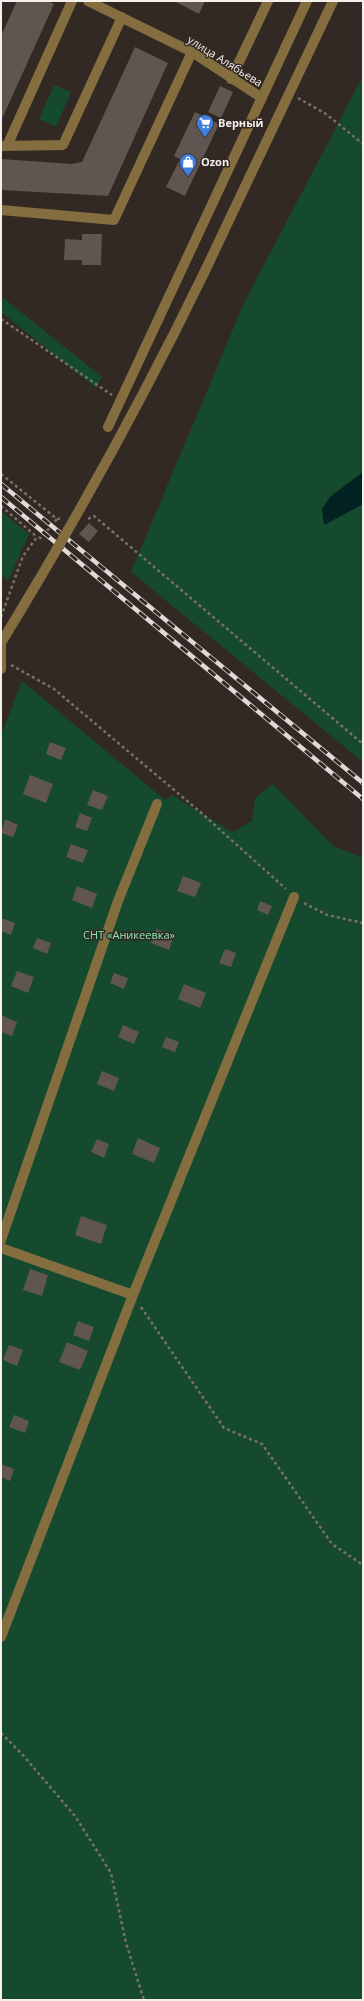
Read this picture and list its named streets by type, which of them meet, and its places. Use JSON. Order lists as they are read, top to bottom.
{
  "streets": {
    "street": ["улица Алябьева"]
  },
  "parks": ["СНТ «Аникеевка»"],
  "places": {
    "supermarket": ["Верный"],
    "shop": ["Ozon"]
  }
}
